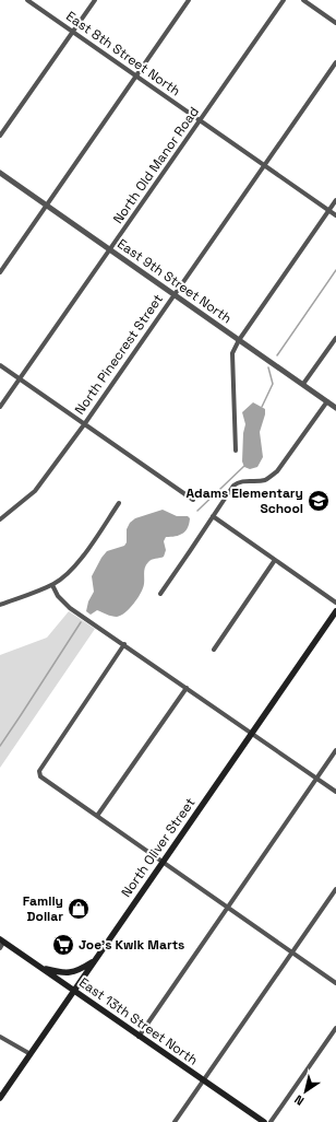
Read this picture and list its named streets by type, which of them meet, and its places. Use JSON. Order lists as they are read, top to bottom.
{
  "streets": {
    "main road": ["North Oliver Street", "East 13th Street North"],
    "street": [
      "East 8th Street North",
      "North Old Manor Road",
      "East 9th Street North",
      "North Pinecrest Street"
    ]
  },
  "crossings": [
    ["East 8th Street North", "North Old Manor Road"],
    ["East 8th Street North", "North Pinecrest Street"],
    ["North Old Manor Road", "East 9th Street North"],
    ["East 9th Street North", "North Pinecrest Street"],
    ["North Oliver Street", "East 13th Street North"]
  ],
  "places": {
    "school or university": ["Adams Elementary School"],
    "shop": ["Family Dollar"],
    "supermarket": ["Joe's Kwik Marts"]
  },
  "north": "bottom left"
}
